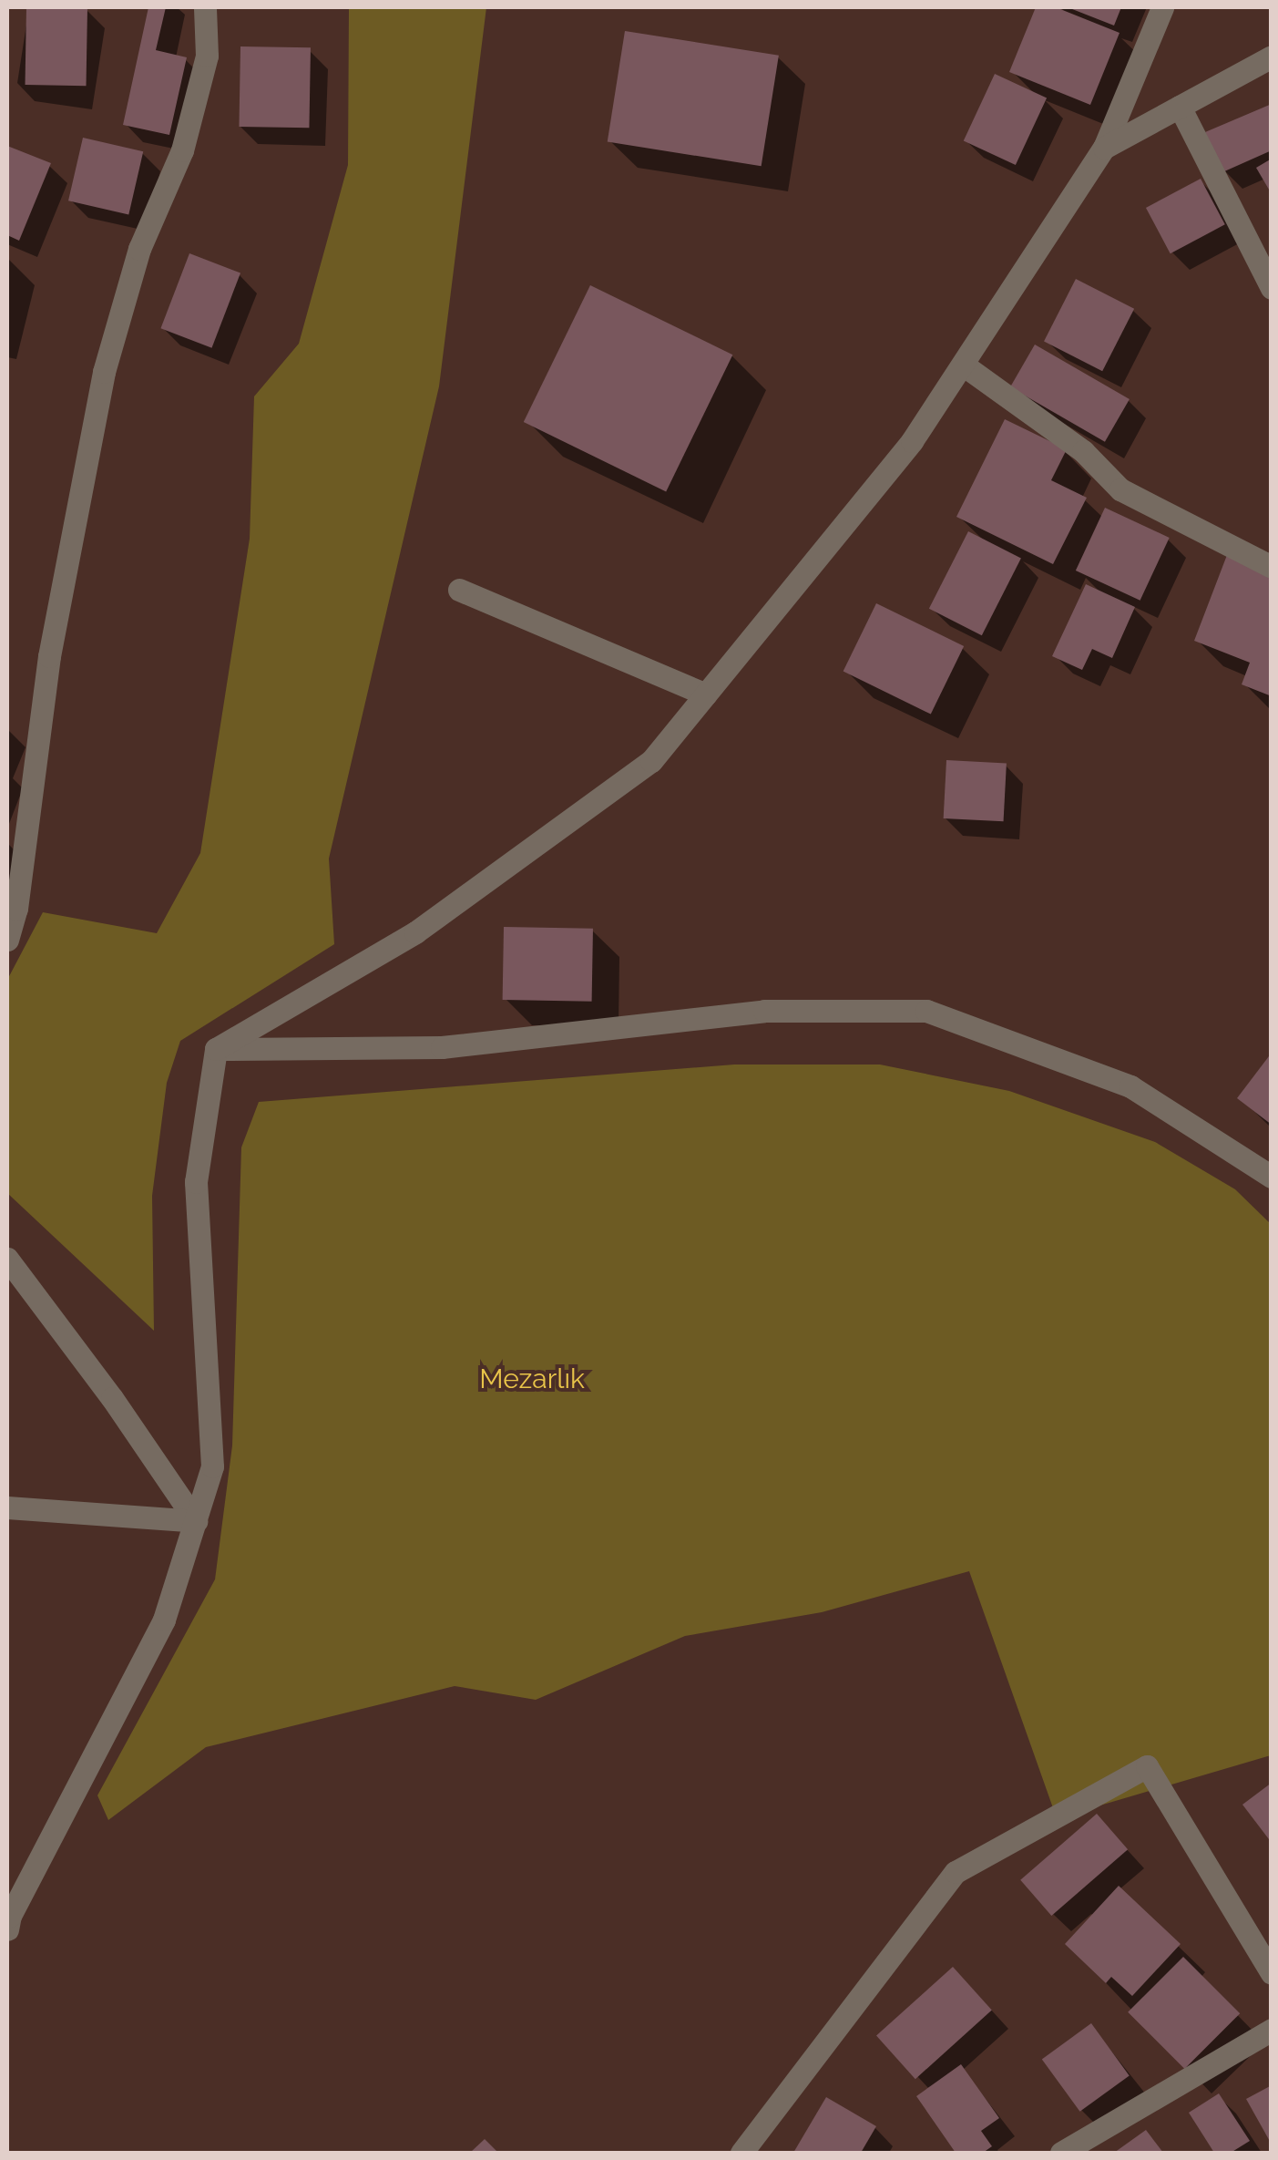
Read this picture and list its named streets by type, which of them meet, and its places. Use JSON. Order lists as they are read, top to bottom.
{
  "parks": ["Mezarlık"]
}
